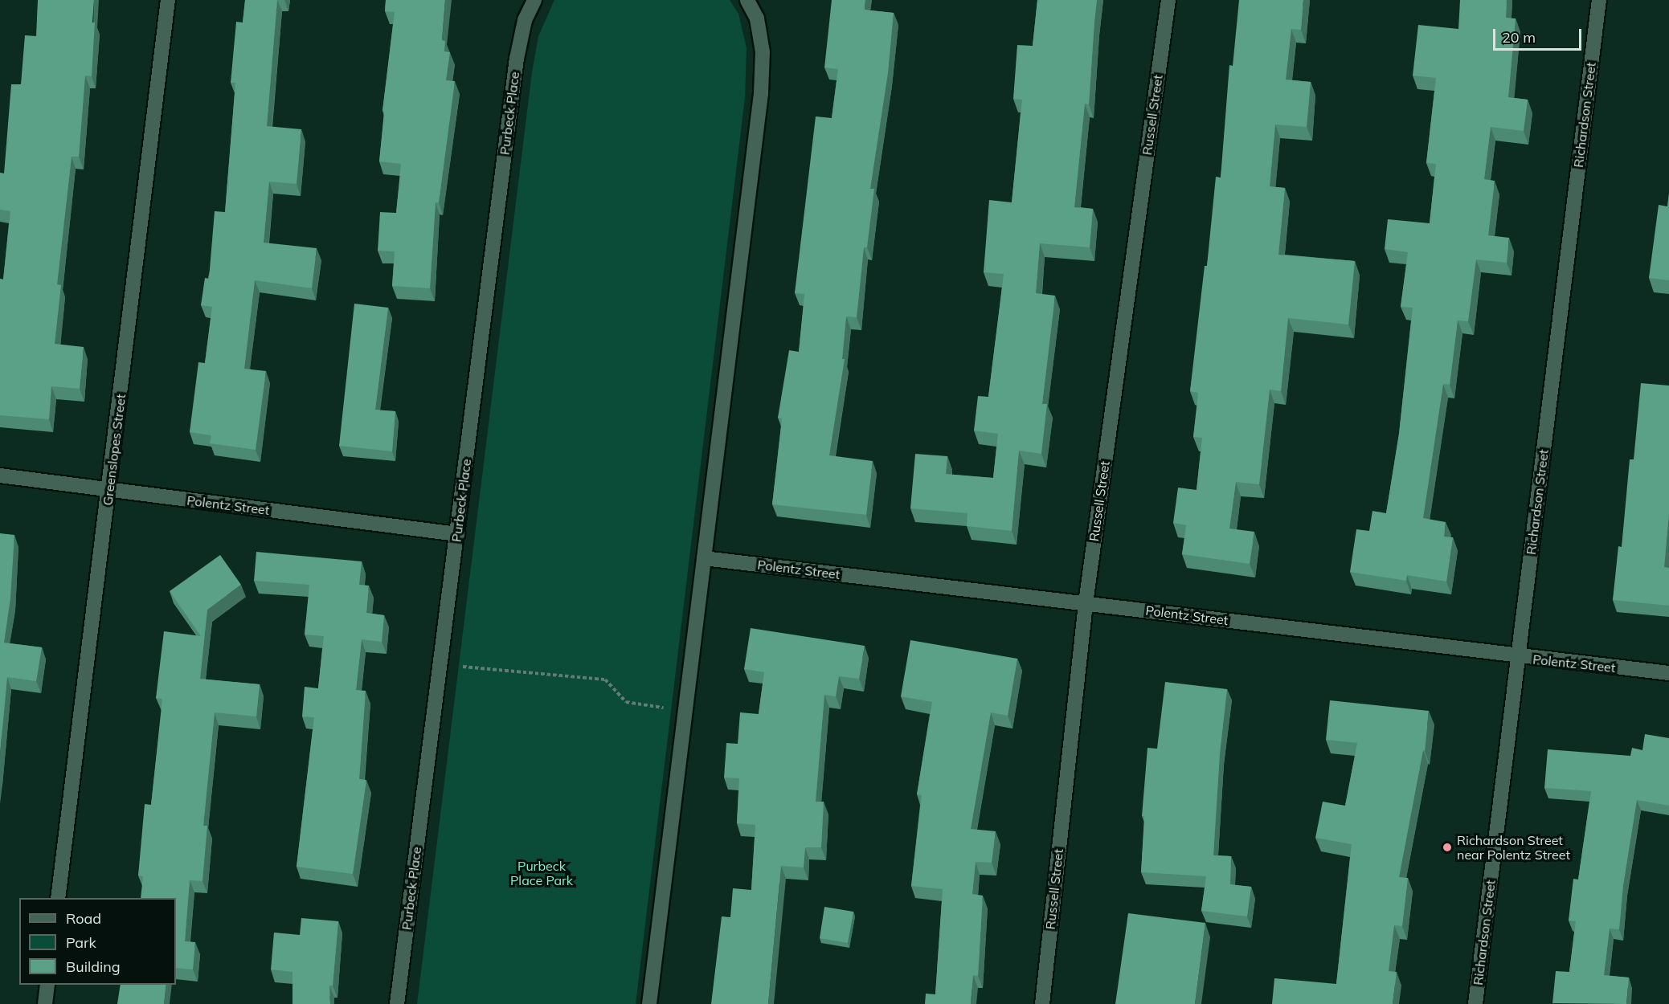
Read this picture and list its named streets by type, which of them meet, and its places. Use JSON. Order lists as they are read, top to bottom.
{
  "streets": {
    "street": [
      "Purbeck Place",
      "Russell Street",
      "Richardson Street",
      "Greenslopes Street",
      "Polentz Street"
    ]
  },
  "crossings": [
    ["Purbeck Place", "Polentz Street"],
    ["Russell Street", "Polentz Street"],
    ["Richardson Street", "Polentz Street"],
    ["Greenslopes Street", "Polentz Street"]
  ],
  "parks": ["Purbeck Place Park"],
  "places": ["Richardson Street near Polentz Street"],
  "legend": ["Road", "Park", "Building"],
  "scale_bar": "20 m"
}
